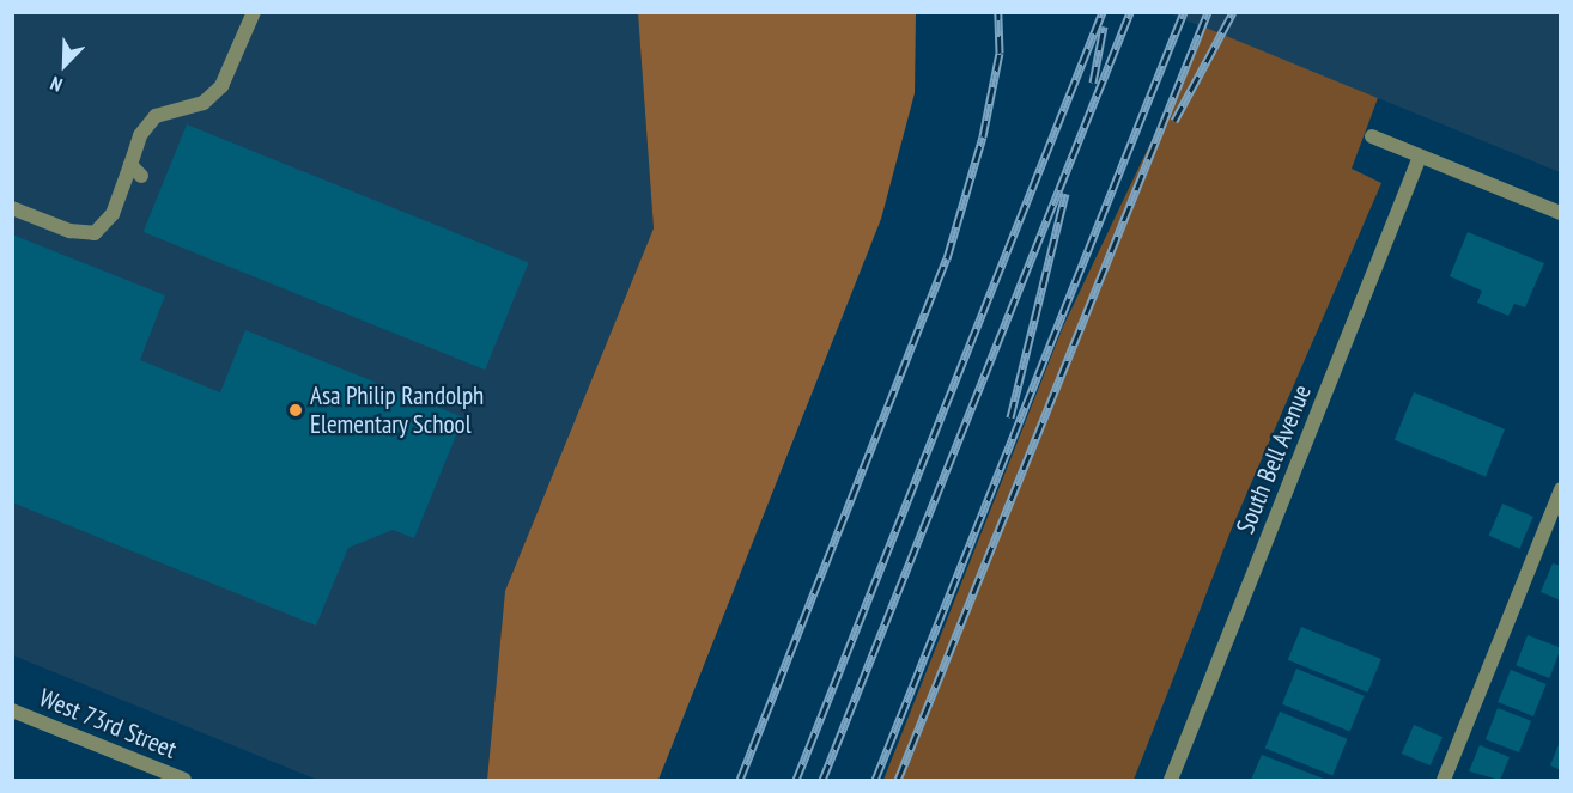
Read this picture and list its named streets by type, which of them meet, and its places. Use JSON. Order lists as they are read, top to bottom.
{
  "streets": {
    "street": ["South Bell Avenue", "West 73rd Street"]
  },
  "places": ["Asa Philip Randolph Elementary School"],
  "north": "bottom left"
}
